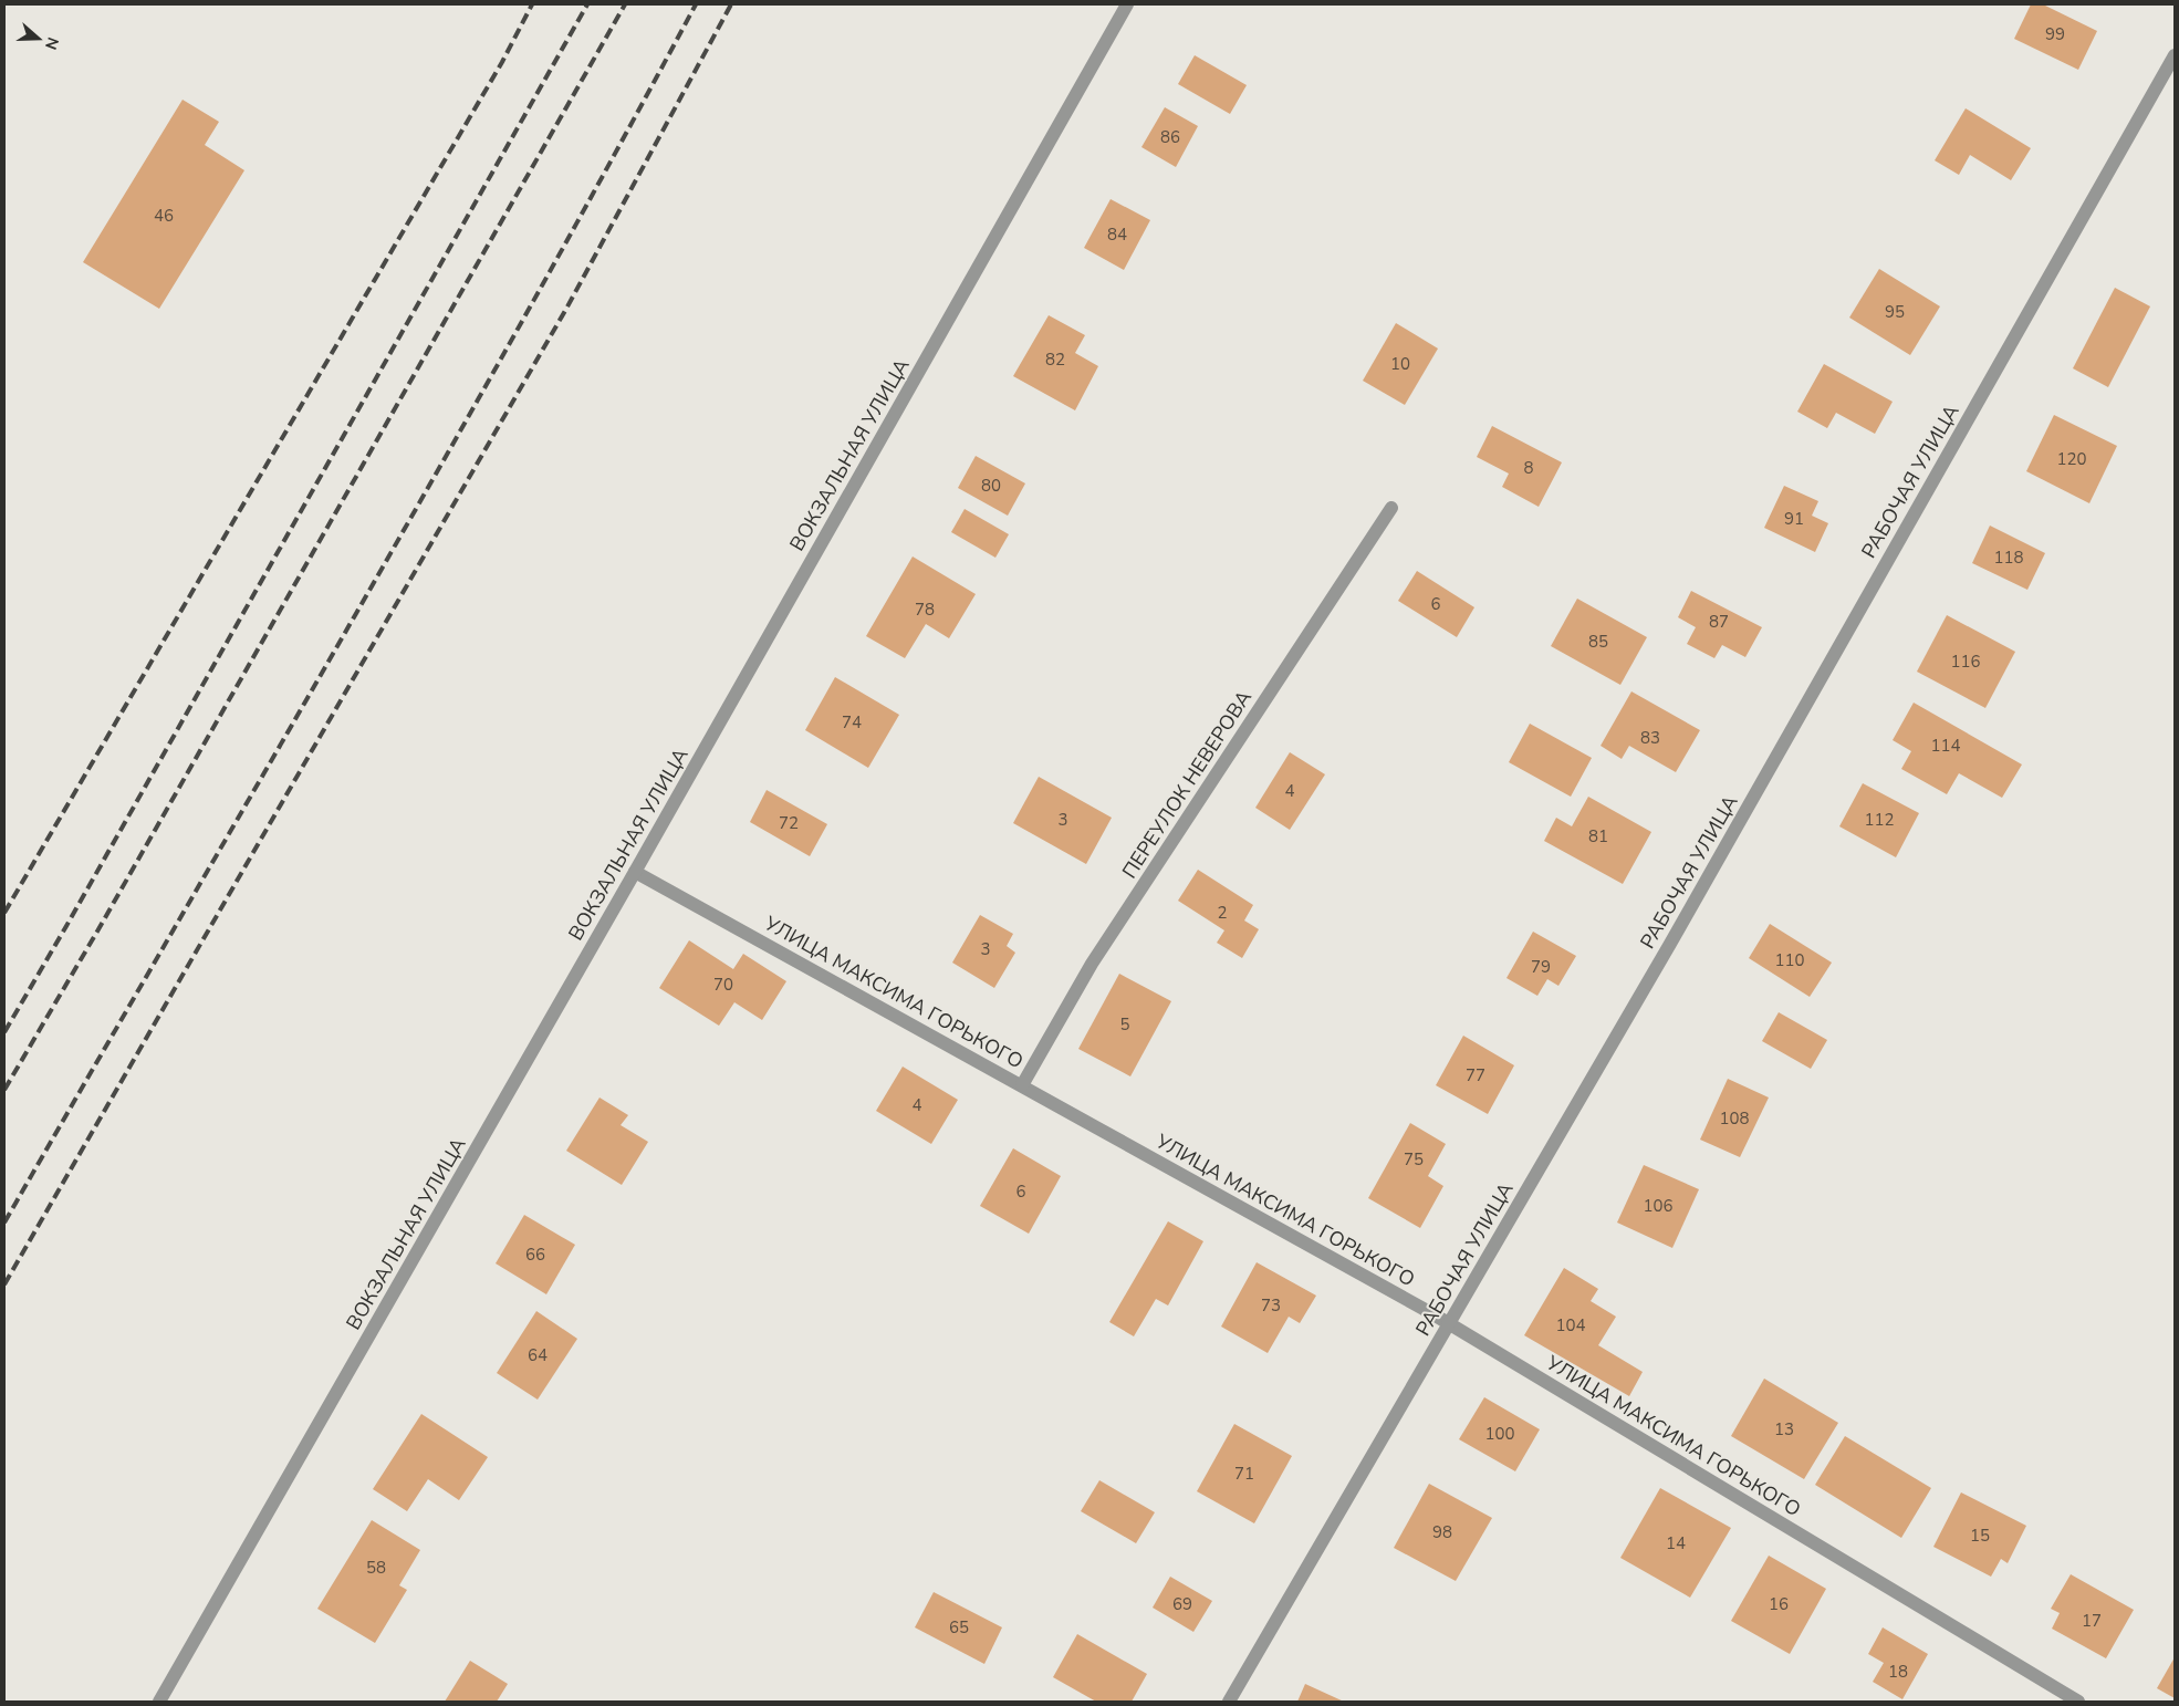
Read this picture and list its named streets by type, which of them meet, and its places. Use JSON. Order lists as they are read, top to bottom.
{
  "streets": {
    "street": [
      "ВОКЗАЛЬНАЯ УЛИЦА",
      "РАБОЧАЯ УЛИЦА",
      "ПЕРЕУЛОК НЕВЕРОВА",
      "УЛИЦА МАКСИМА ГОРЬКОГО"
    ]
  },
  "crossings": [
    ["ВОКЗАЛЬНАЯ УЛИЦА", "УЛИЦА МАКСИМА ГОРЬКОГО"],
    ["РАБОЧАЯ УЛИЦА", "УЛИЦА МАКСИМА ГОРЬКОГО"],
    ["ПЕРЕУЛОК НЕВЕРОВА", "УЛИЦА МАКСИМА ГОРЬКОГО"]
  ],
  "house_numbers": [
    "99",
    "86",
    "46",
    "84",
    "95",
    "82",
    "10",
    "120",
    "8",
    "80",
    "91",
    "118",
    "6",
    "78",
    "87",
    "85",
    "116",
    "74",
    "83",
    "114",
    "4",
    "3",
    "112",
    "72",
    "81",
    "2",
    "3",
    "110",
    "79",
    "70",
    "5",
    "77",
    "4",
    "108",
    "75",
    "6",
    "106",
    "66",
    "73",
    "104",
    "64",
    "13",
    "100",
    "71",
    "98",
    "15",
    "14",
    "58",
    "69",
    "16",
    "17",
    "65",
    "18"
  ],
  "north": "right"
}
